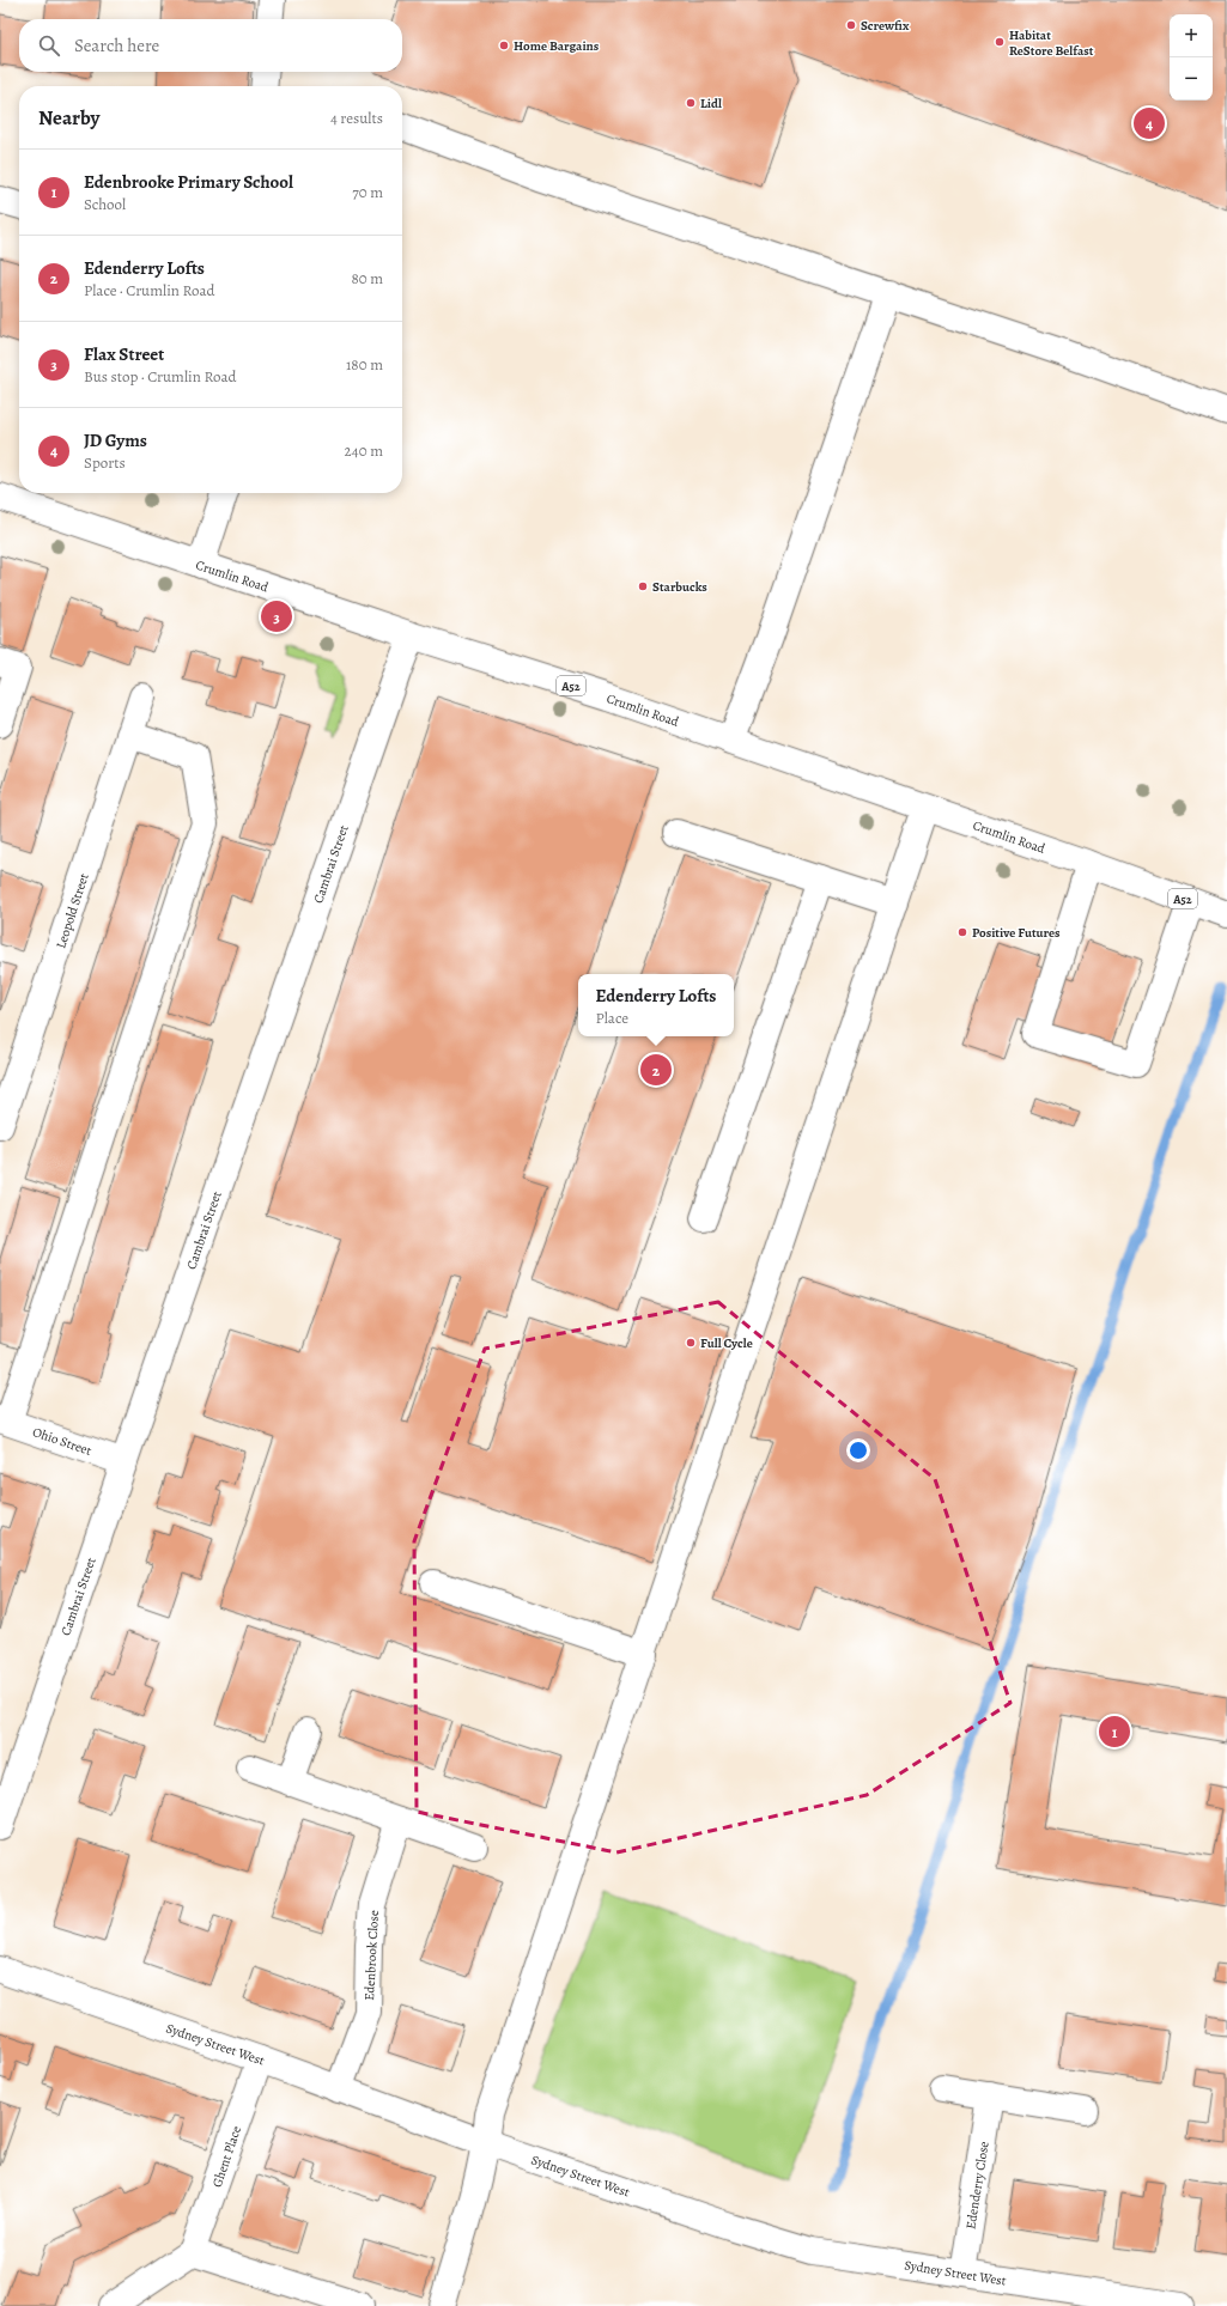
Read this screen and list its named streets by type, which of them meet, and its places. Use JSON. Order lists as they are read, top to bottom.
{
  "streets": {
    "street": [
      "Crumlin Road",
      "A52",
      "Cambrai Street",
      "Leopold Street",
      "Ohio Street",
      "Edenbrook Close",
      "Sydney Street West",
      "Ghent Place",
      "Edenderry Close"
    ]
  },
  "crossings": [
    ["Crumlin Road", "Cambrai Street"],
    ["Cambrai Street", "Ohio Street"],
    ["Edenbrook Close", "Sydney Street West"],
    ["Sydney Street West", "Ghent Place"],
    ["Sydney Street West", "Edenderry Close"]
  ],
  "places": [
    "Screwfix",
    "Habitat ReStore Belfast",
    "Home Bargains",
    "Lidl",
    "Starbucks",
    "Positive Futures",
    "Full Cycle"
  ],
  "page": {
    "map_buttons": ["+", "−"],
    "search": "Search here",
    "heading": ["Nearby", "4 results"],
    "pins": [
      "4",
      "3",
      "2",
      "1"
    ],
    "list": [
      {
        "mark": "1",
        "name": "Edenbrooke Primary School",
        "note": "School",
        "value": "70 m"
      },
      {
        "mark": "2",
        "name": "Edenderry Lofts",
        "note": "Place · Crumlin Road",
        "value": "80 m"
      },
      {
        "mark": "3",
        "name": "Flax Street",
        "note": "Bus stop · Crumlin Road",
        "value": "180 m"
      },
      {
        "mark": "4",
        "name": "JD Gyms",
        "note": "Sports",
        "value": "240 m"
      }
    ],
    "popup": ["Edenderry Lofts", "Place"]
  }
}
